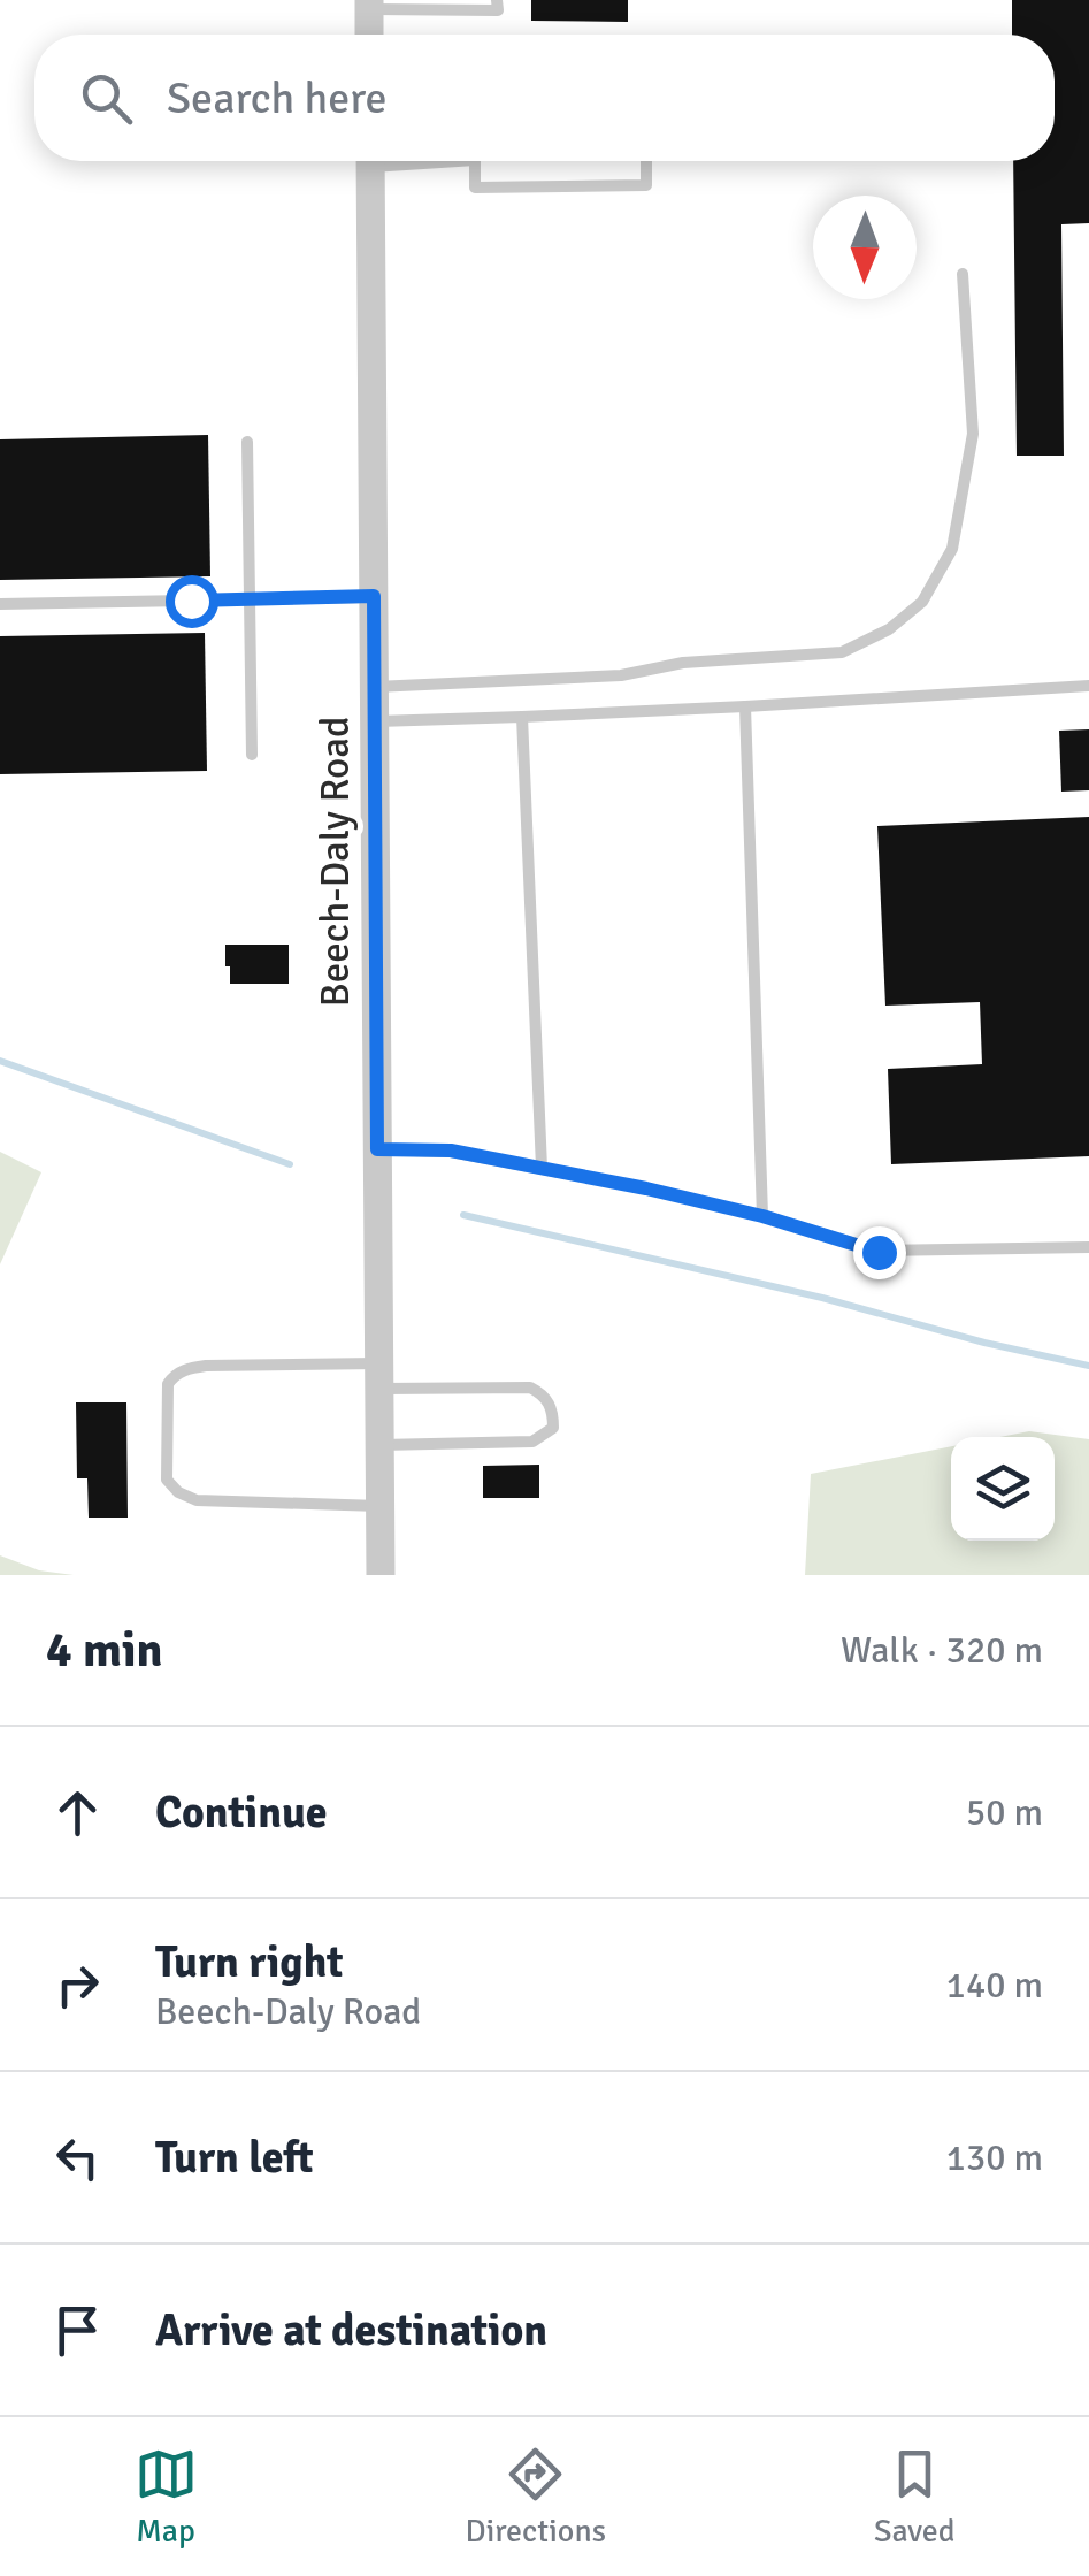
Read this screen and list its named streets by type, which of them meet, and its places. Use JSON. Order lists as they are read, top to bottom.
{
  "streets": {
    "street": ["Beech-Daly Road"]
  },
  "north": "bottom",
  "page": {
    "search": "Search here",
    "heading": ["4 min", "Walk · 320 m"],
    "list": [
      ["Continue", "50 m"],
      ["Turn right", "Beech-Daly Road", "140 m"],
      ["Turn left", "130 m"],
      "Arrive at destination"
    ],
    "nav": ["Map", "Directions", "Saved"]
  }
}
